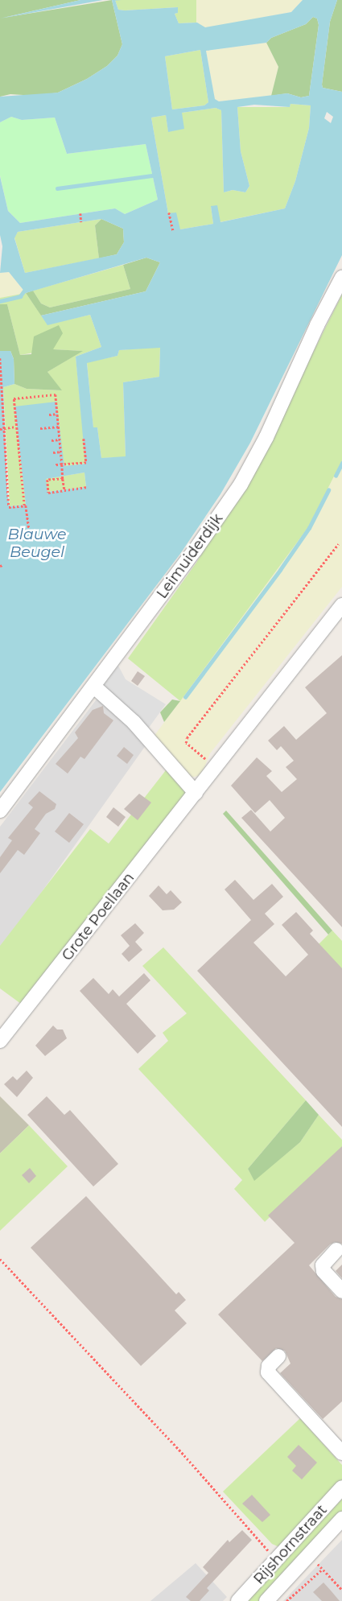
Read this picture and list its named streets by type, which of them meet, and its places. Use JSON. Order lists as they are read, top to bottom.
{
  "streets": {
    "street": ["Leimuiderdijk", "Grote Poellaan", "Rijshornstraat"]
  },
  "water": ["Blauwe Beugel"]
}
